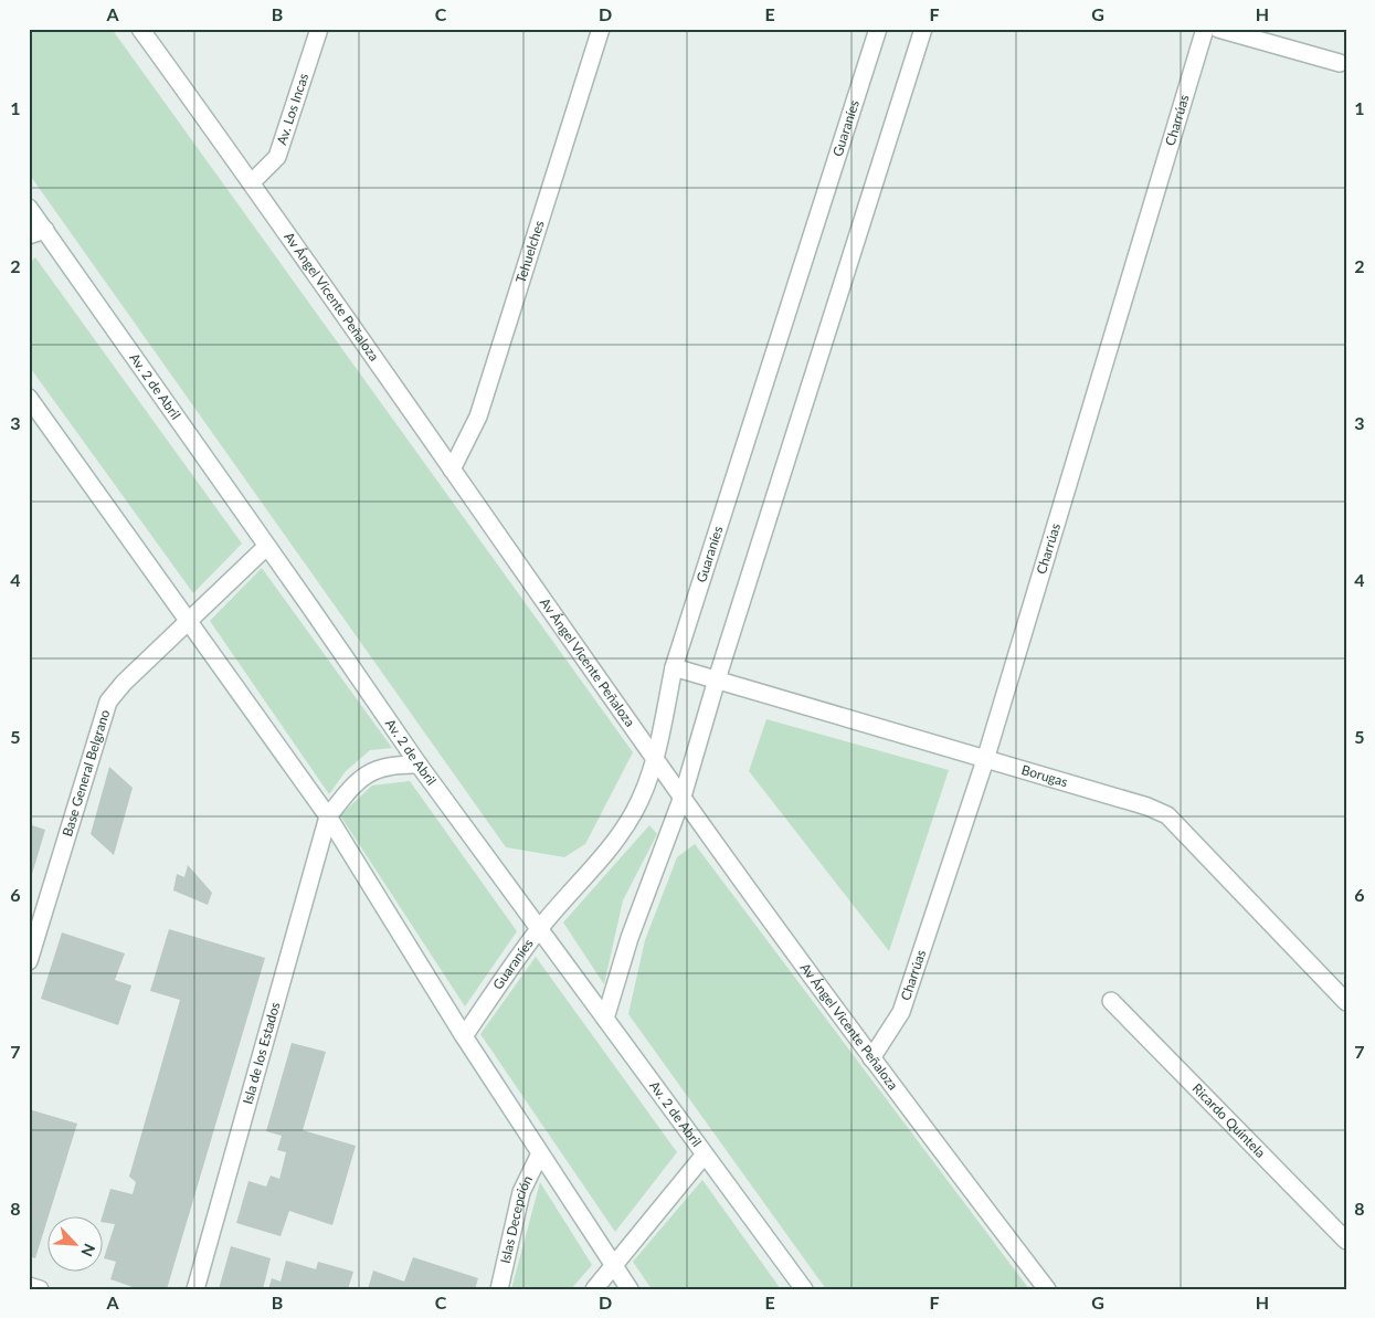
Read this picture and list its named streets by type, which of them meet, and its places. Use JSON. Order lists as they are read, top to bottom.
{
  "streets": {
    "street": [
      "Av. Los Incas",
      "Charrúas",
      "Guaraníes",
      "Tehuelches",
      "Av Ángel Vicente Peñaloza",
      "Av. 2 de Abril",
      "Base General Belgrano",
      "Borugas",
      "Isla de los Estados",
      "Ricardo Quintela",
      "Islas Decepción"
    ]
  },
  "crossings": [
    ["Av. Los Incas", "Av Ángel Vicente Peñaloza"],
    ["Charrúas", "Av Ángel Vicente Peñaloza"],
    ["Charrúas", "Borugas"],
    ["Guaraníes", "Av Ángel Vicente Peñaloza"],
    ["Guaraníes", "Av. 2 de Abril"],
    ["Guaraníes", "Borugas"],
    ["Tehuelches", "Av Ángel Vicente Peñaloza"],
    ["Av. 2 de Abril", "Base General Belgrano"]
  ],
  "north": "bottom right",
  "grid": {
    "columns": [
      "A",
      "B",
      "C",
      "D",
      "E",
      "F",
      "G",
      "H"
    ],
    "rows": [
      "1",
      "2",
      "3",
      "4",
      "5",
      "6",
      "7",
      "8"
    ]
  }
}
